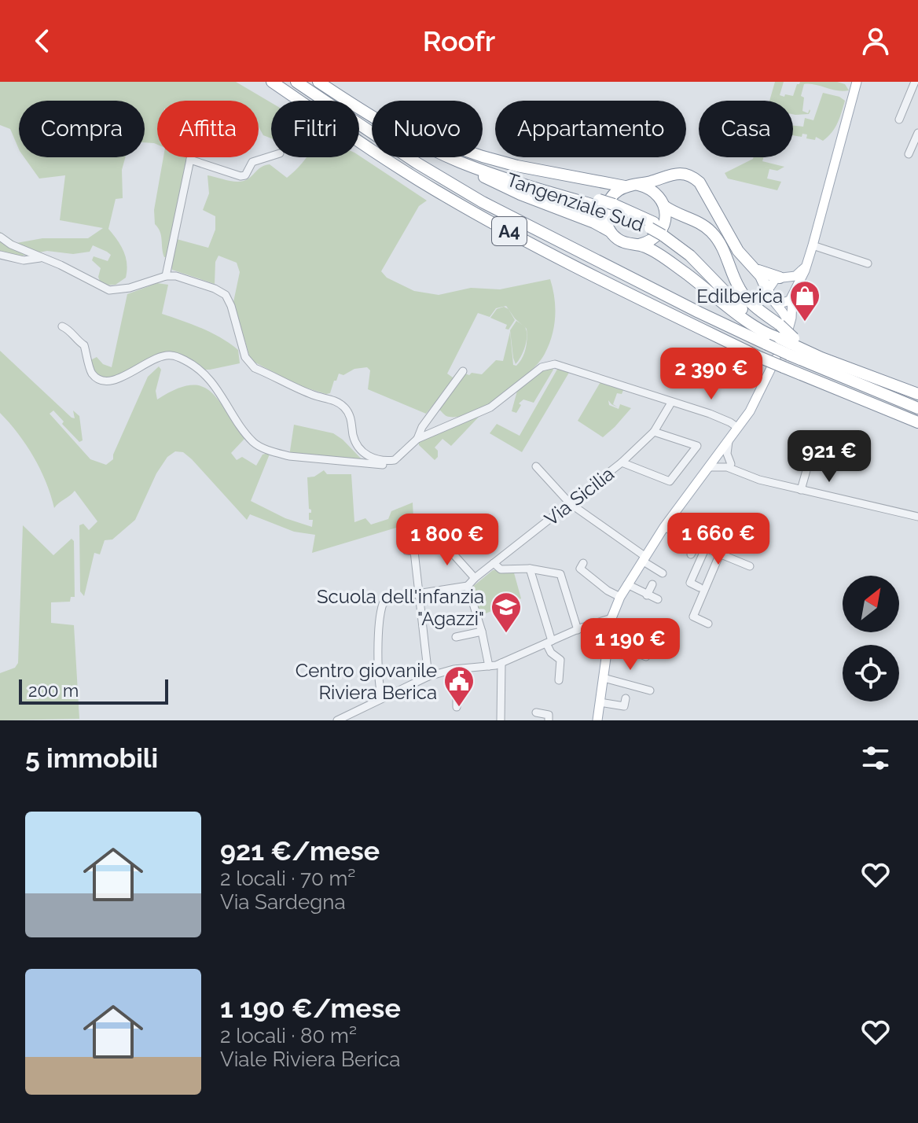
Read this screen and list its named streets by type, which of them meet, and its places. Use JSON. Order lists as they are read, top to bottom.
{
  "streets": {
    "highway": ["Tangenziale Sud", "A4"],
    "street": ["Via Sicilia"]
  },
  "crossings": [
    ["Tangenziale Sud", "A4"]
  ],
  "places": {
    "shop": ["Edilberica"],
    "school or university": ["Scuola dell'infanzia \"Agazzi\""],
    "public building": ["Centro giovanile Riviera Berica"]
  },
  "scale_bar": "200 m",
  "north": "top right",
  "page": {
    "header": "Roofr",
    "chip": [
      "Compra",
      "Affitta",
      "Filtri",
      "Nuovo",
      "Appartamento",
      "Casa"
    ],
    "price": [
      "2 390 €",
      "921 €",
      "1 660 €",
      "1 800 €",
      "1 190 €"
    ],
    "scale": "200 m",
    "heading": "5 immobili",
    "list": [
      {
        "name": "921 €/mese",
        "note": "2 locali · 70 m² · Via Sardegna"
      },
      {
        "name": "1 190 €/mese",
        "note": "2 locali · 80 m² · Viale Riviera Berica"
      }
    ]
  }
}
